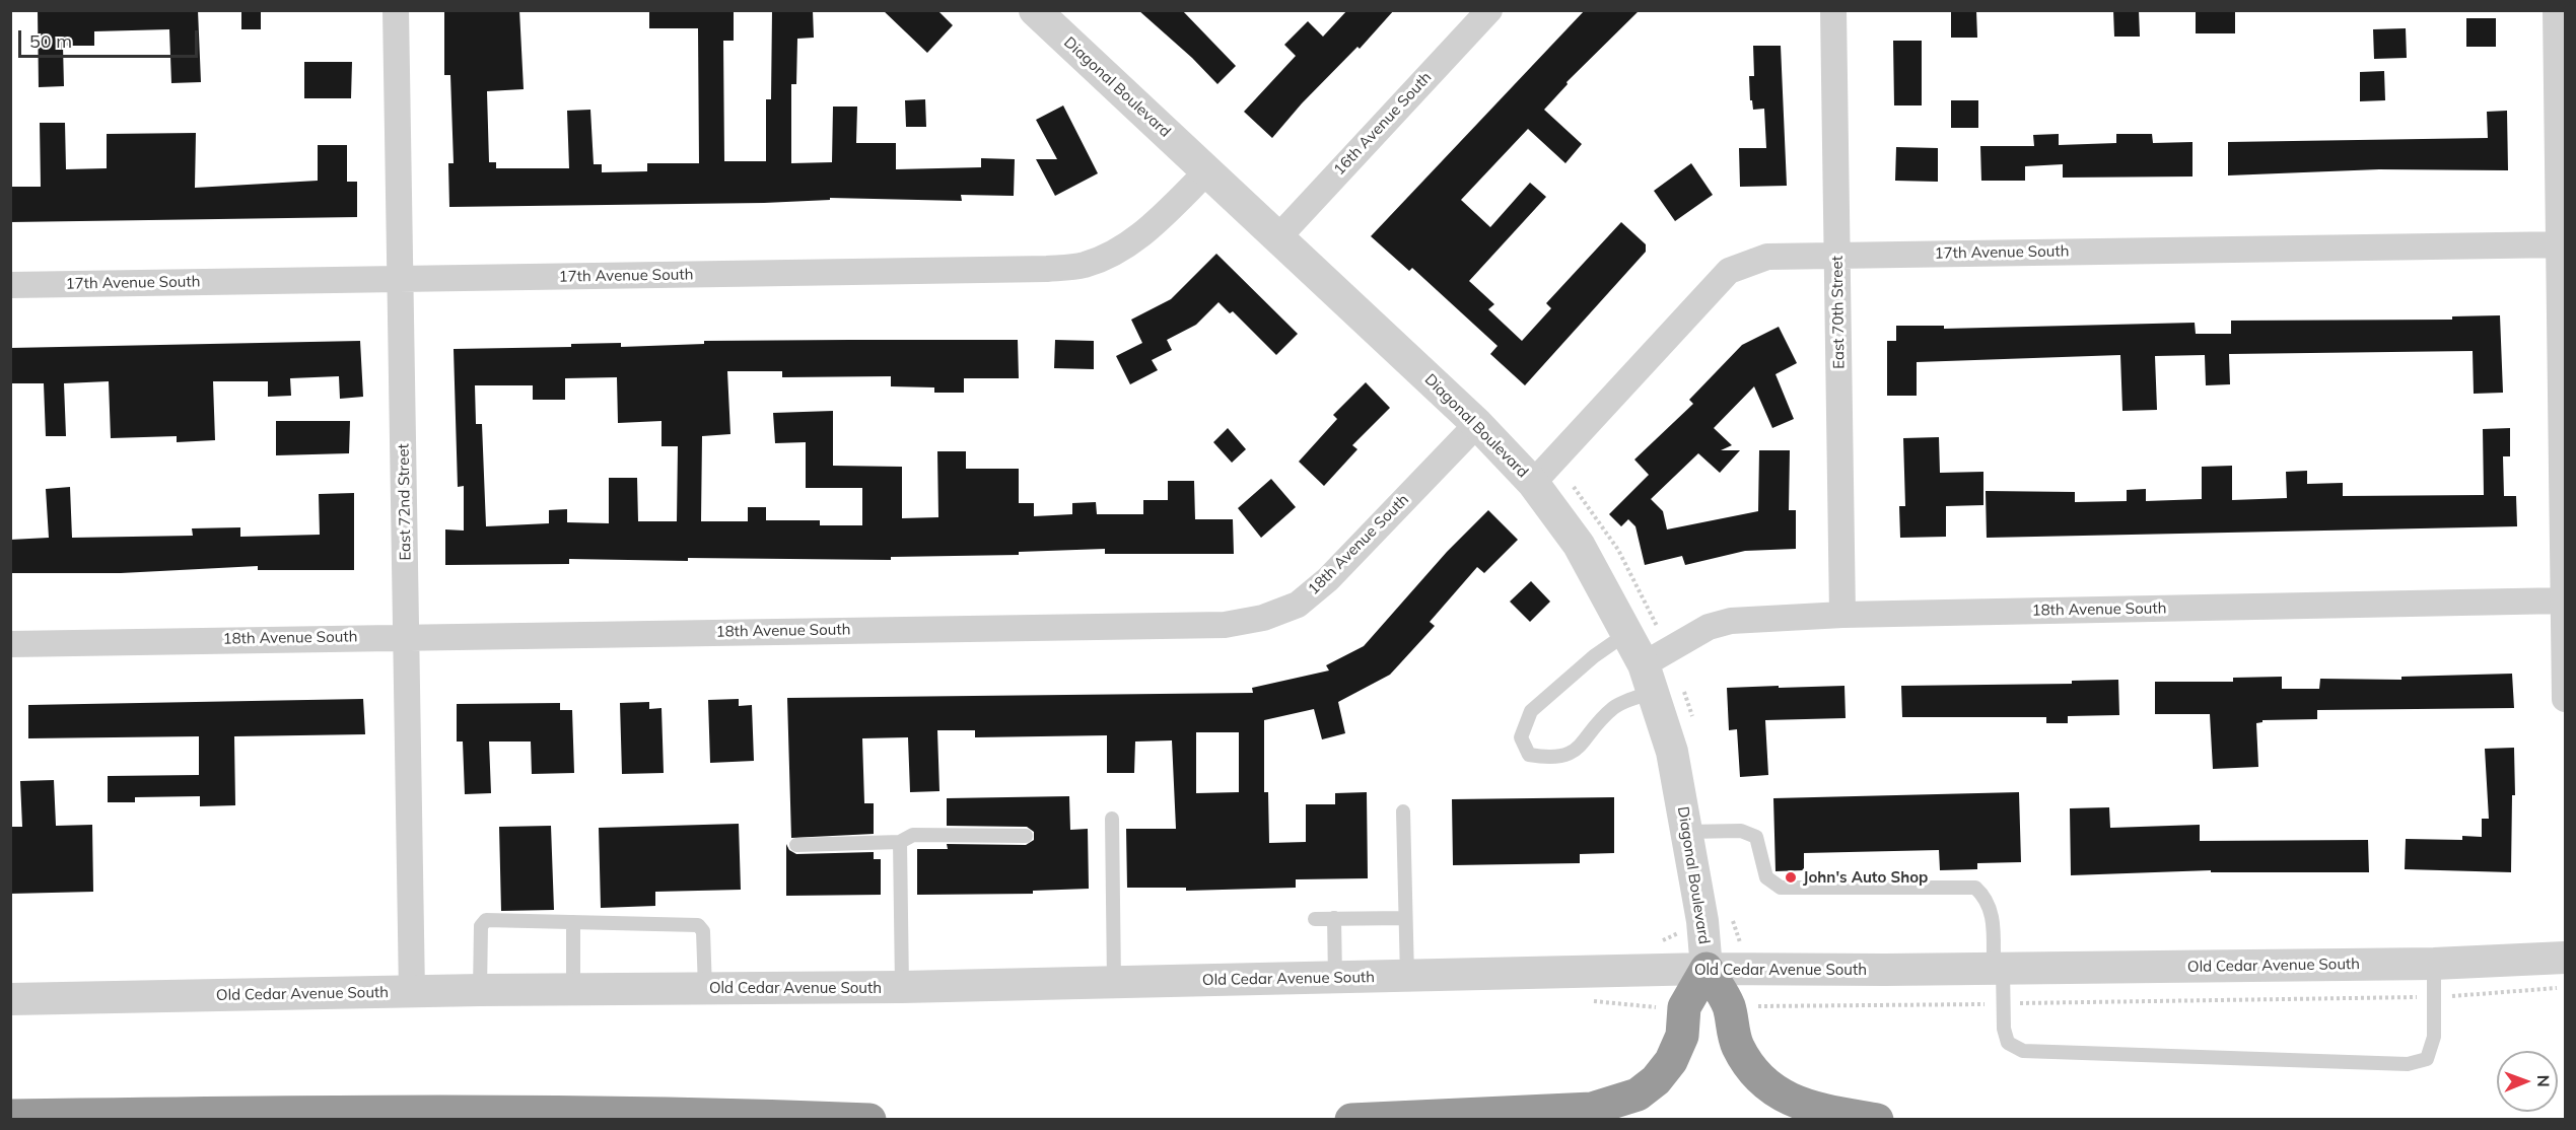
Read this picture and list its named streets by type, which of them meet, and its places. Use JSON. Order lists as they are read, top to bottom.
{
  "streets": {
    "street": [
      "Diagonal Boulevard",
      "16th Avenue South",
      "17th Avenue South",
      "East 70th Street",
      "East 72nd Street",
      "18th Avenue South",
      "Old Cedar Avenue South"
    ]
  },
  "crossings": [
    ["Diagonal Boulevard", "16th Avenue South"],
    ["Diagonal Boulevard", "17th Avenue South"],
    ["Diagonal Boulevard", "18th Avenue South"],
    ["Diagonal Boulevard", "Old Cedar Avenue South"],
    ["17th Avenue South", "East 70th Street"],
    ["17th Avenue South", "East 72nd Street"],
    ["East 70th Street", "18th Avenue South"],
    ["East 72nd Street", "18th Avenue South"],
    ["East 72nd Street", "Old Cedar Avenue South"]
  ],
  "places": ["John's Auto Shop"],
  "scale_bar": "50 m",
  "north": "right"
}
